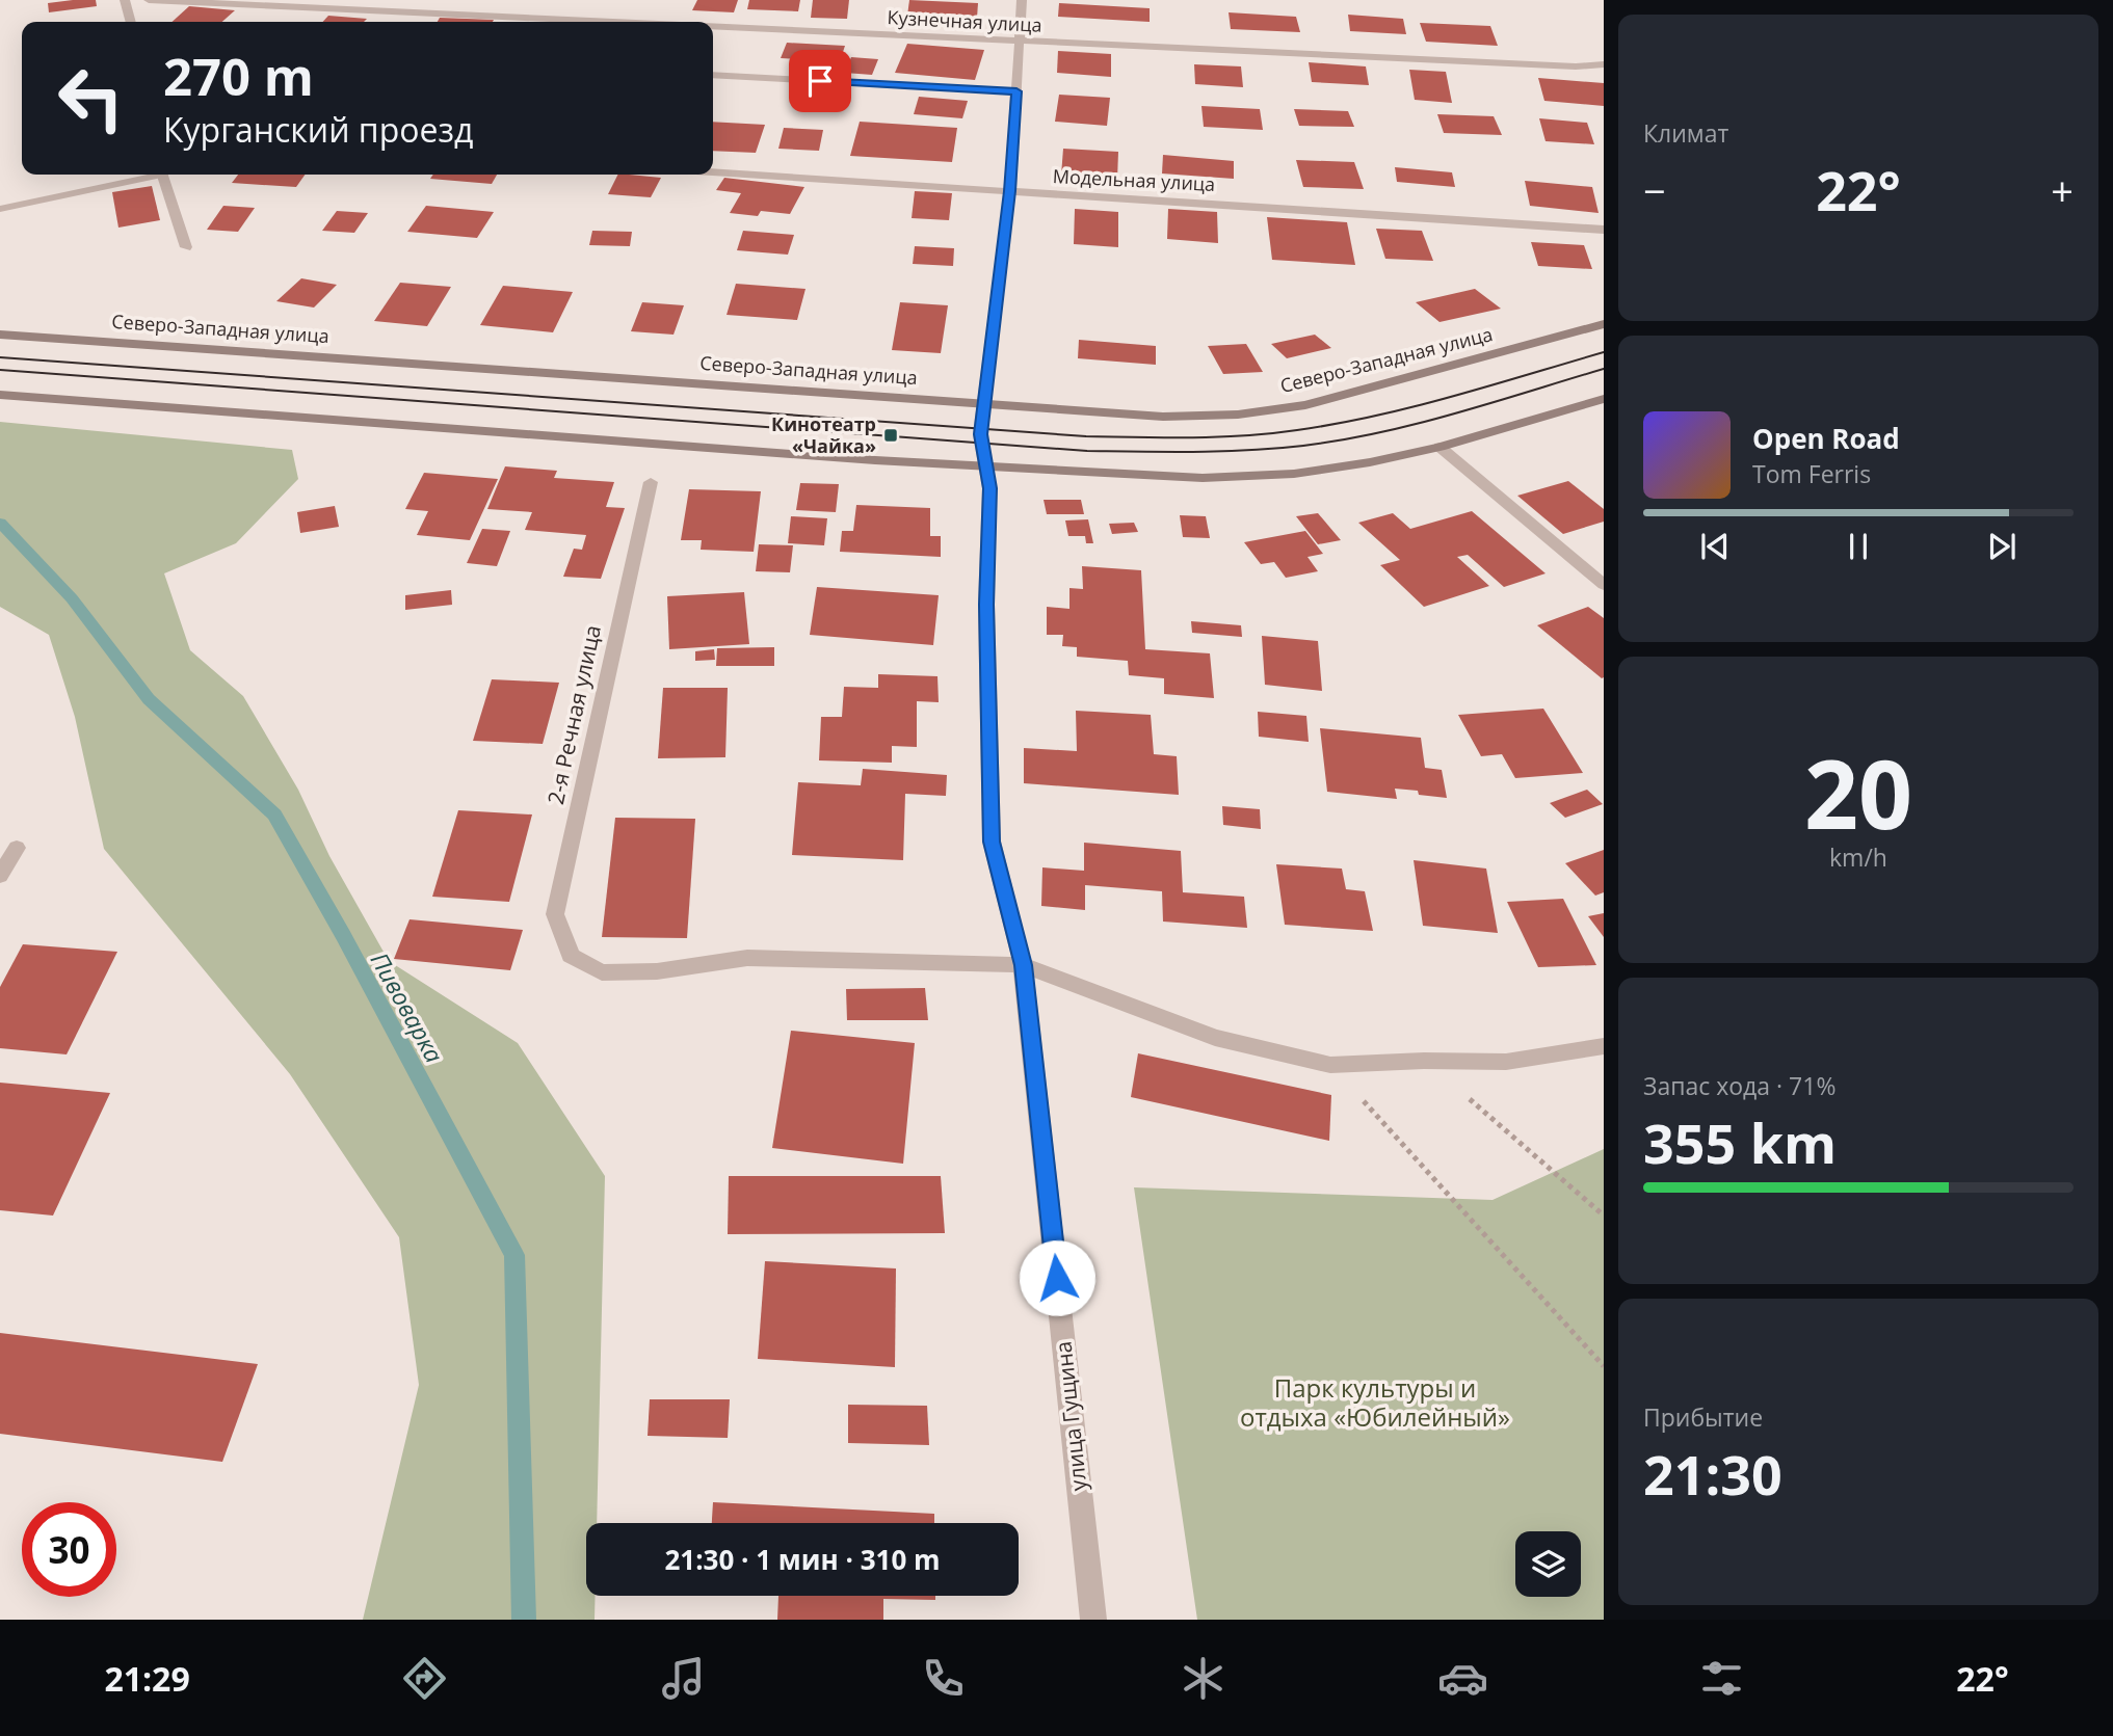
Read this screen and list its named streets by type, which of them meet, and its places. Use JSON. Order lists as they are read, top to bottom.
{
  "streets": {
    "main road": ["Северо-Западная улица"],
    "street": [
      "Кузнечная улица",
      "Модельная улица",
      "2-я Речная улица",
      "улица Гущина"
    ]
  },
  "crossings": [
    ["Кузнечная улица", "улица Гущина"],
    ["Модельная улица", "улица Гущина"],
    ["Северо-Западная улица", "улица Гущина"],
    ["2-я Речная улица", "улица Гущина"]
  ],
  "water": ["Пивоварка"],
  "parks": ["Парк культуры и отдыха «Юбилейный»"],
  "places": {
    "transit": ["Кинотеатр «Чайка»"]
  },
  "page": {
    "tile": [
      "Климат",
      ["20", "km/h"],
      ["Запас хода · 71%", "355 km"],
      ["Прибытие", "21:30"]
    ],
    "turn": ["270 m", "Курганский проезд"],
    "heat": ["−", "22°", "+"],
    "song": ["Open Road", "Tom Ferris"],
    "limit": "30",
    "trip": "21:30 · 1 мин · 310 m",
    "tabs": ["21:29", "22°"]
  }
}
